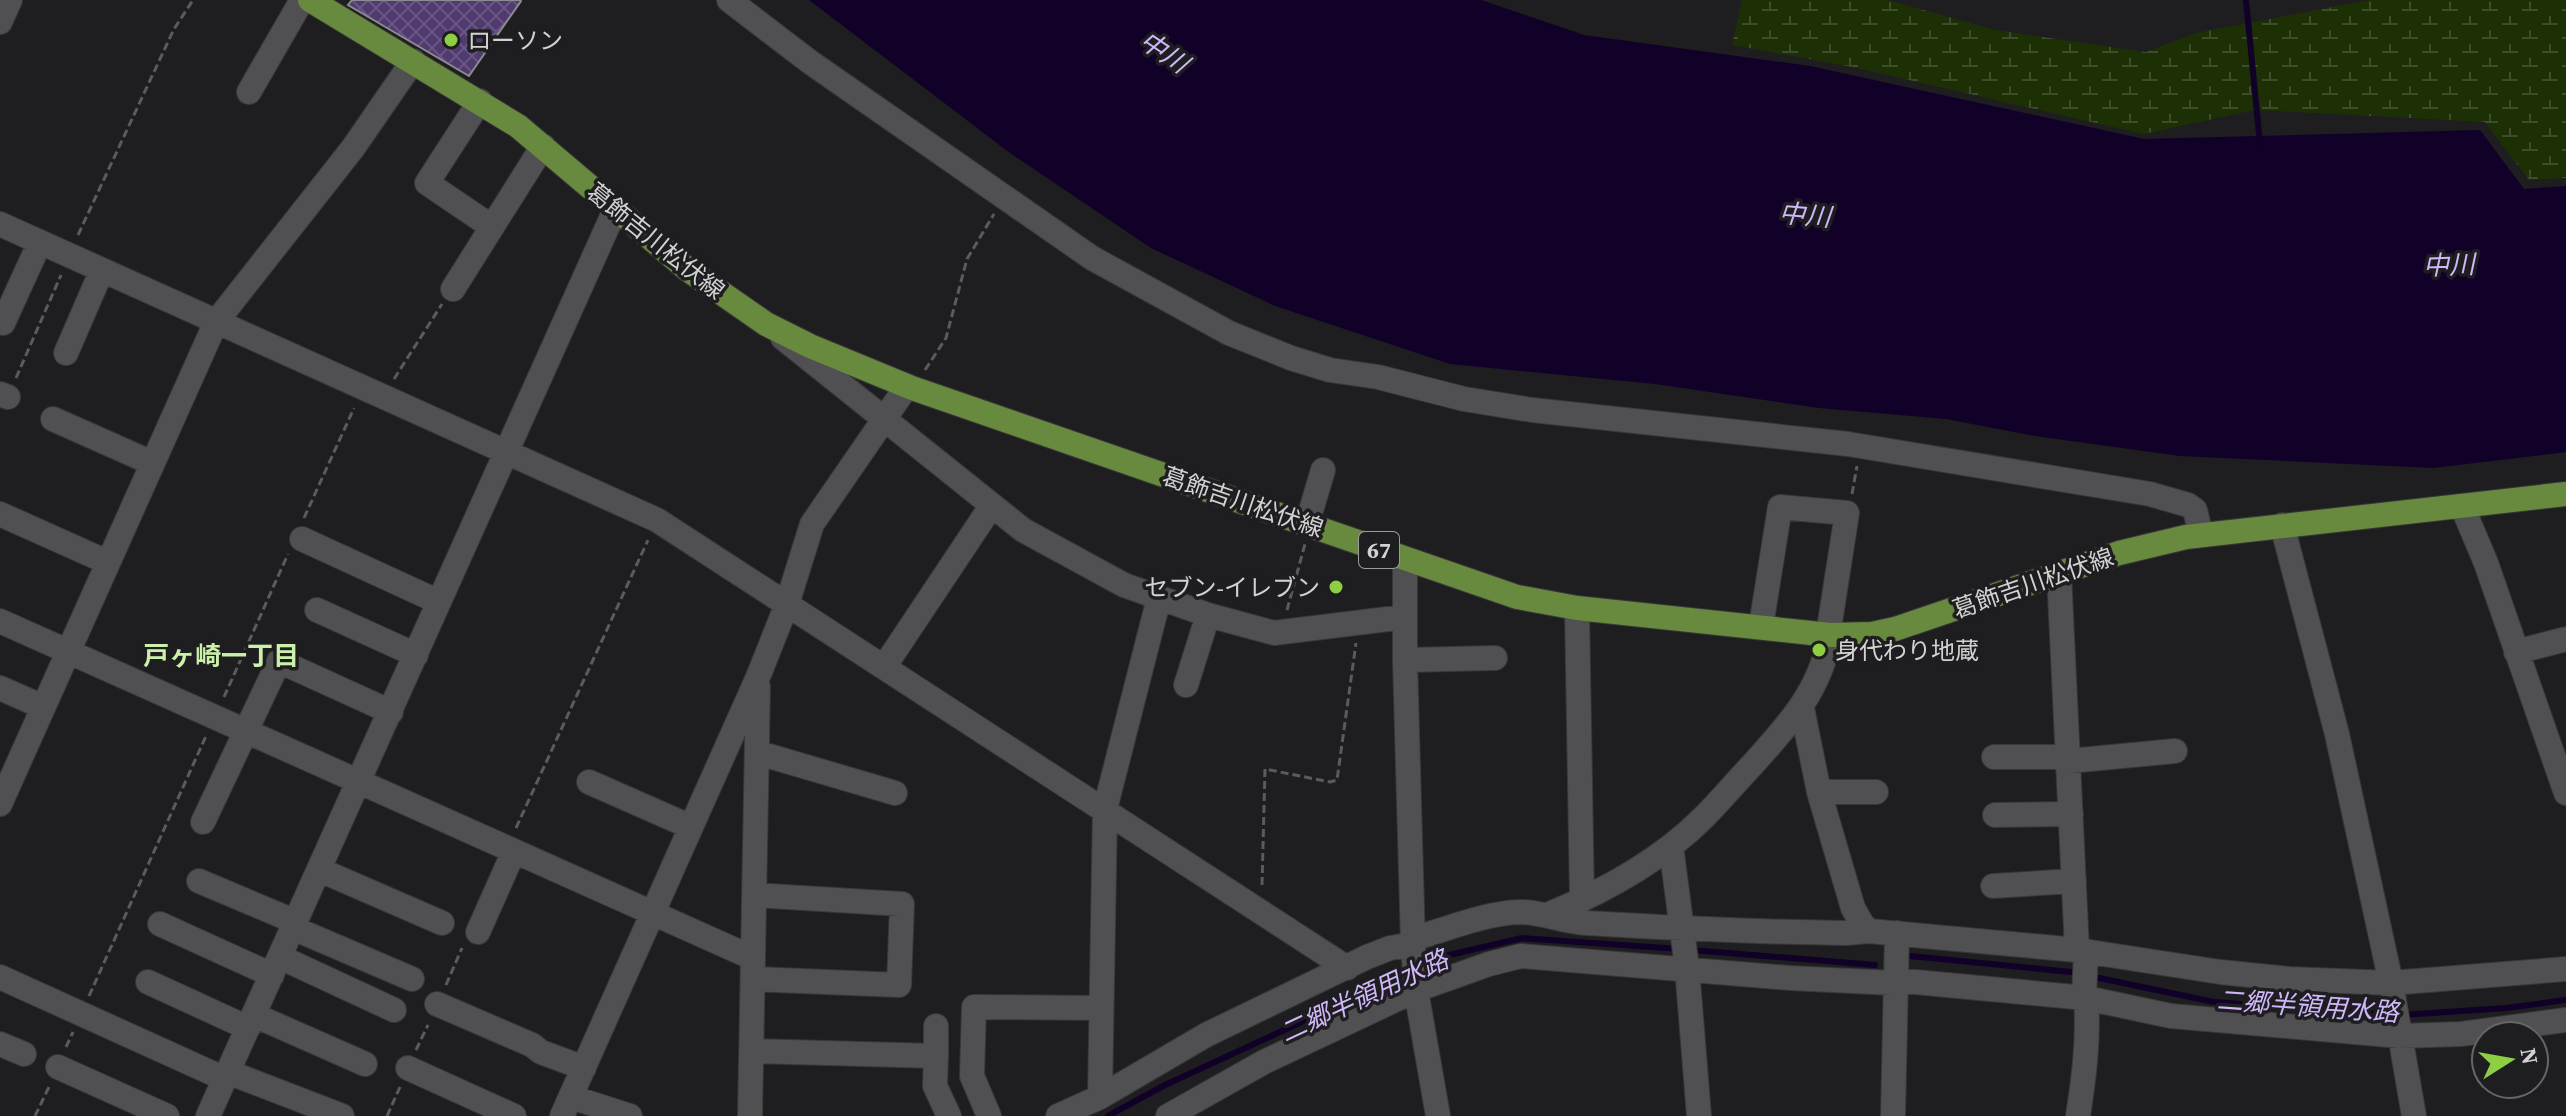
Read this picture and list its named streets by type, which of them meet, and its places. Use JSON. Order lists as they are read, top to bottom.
{
  "streets": {
    "main road": ["葛飾吉川松伏線", "67"]
  },
  "districts": ["戸ヶ崎一丁目"],
  "water": ["中川", "二郷半領用水路"],
  "places": ["ローソン", "セブン-イレブン", "身代わり地蔵"],
  "north": "right"
}
